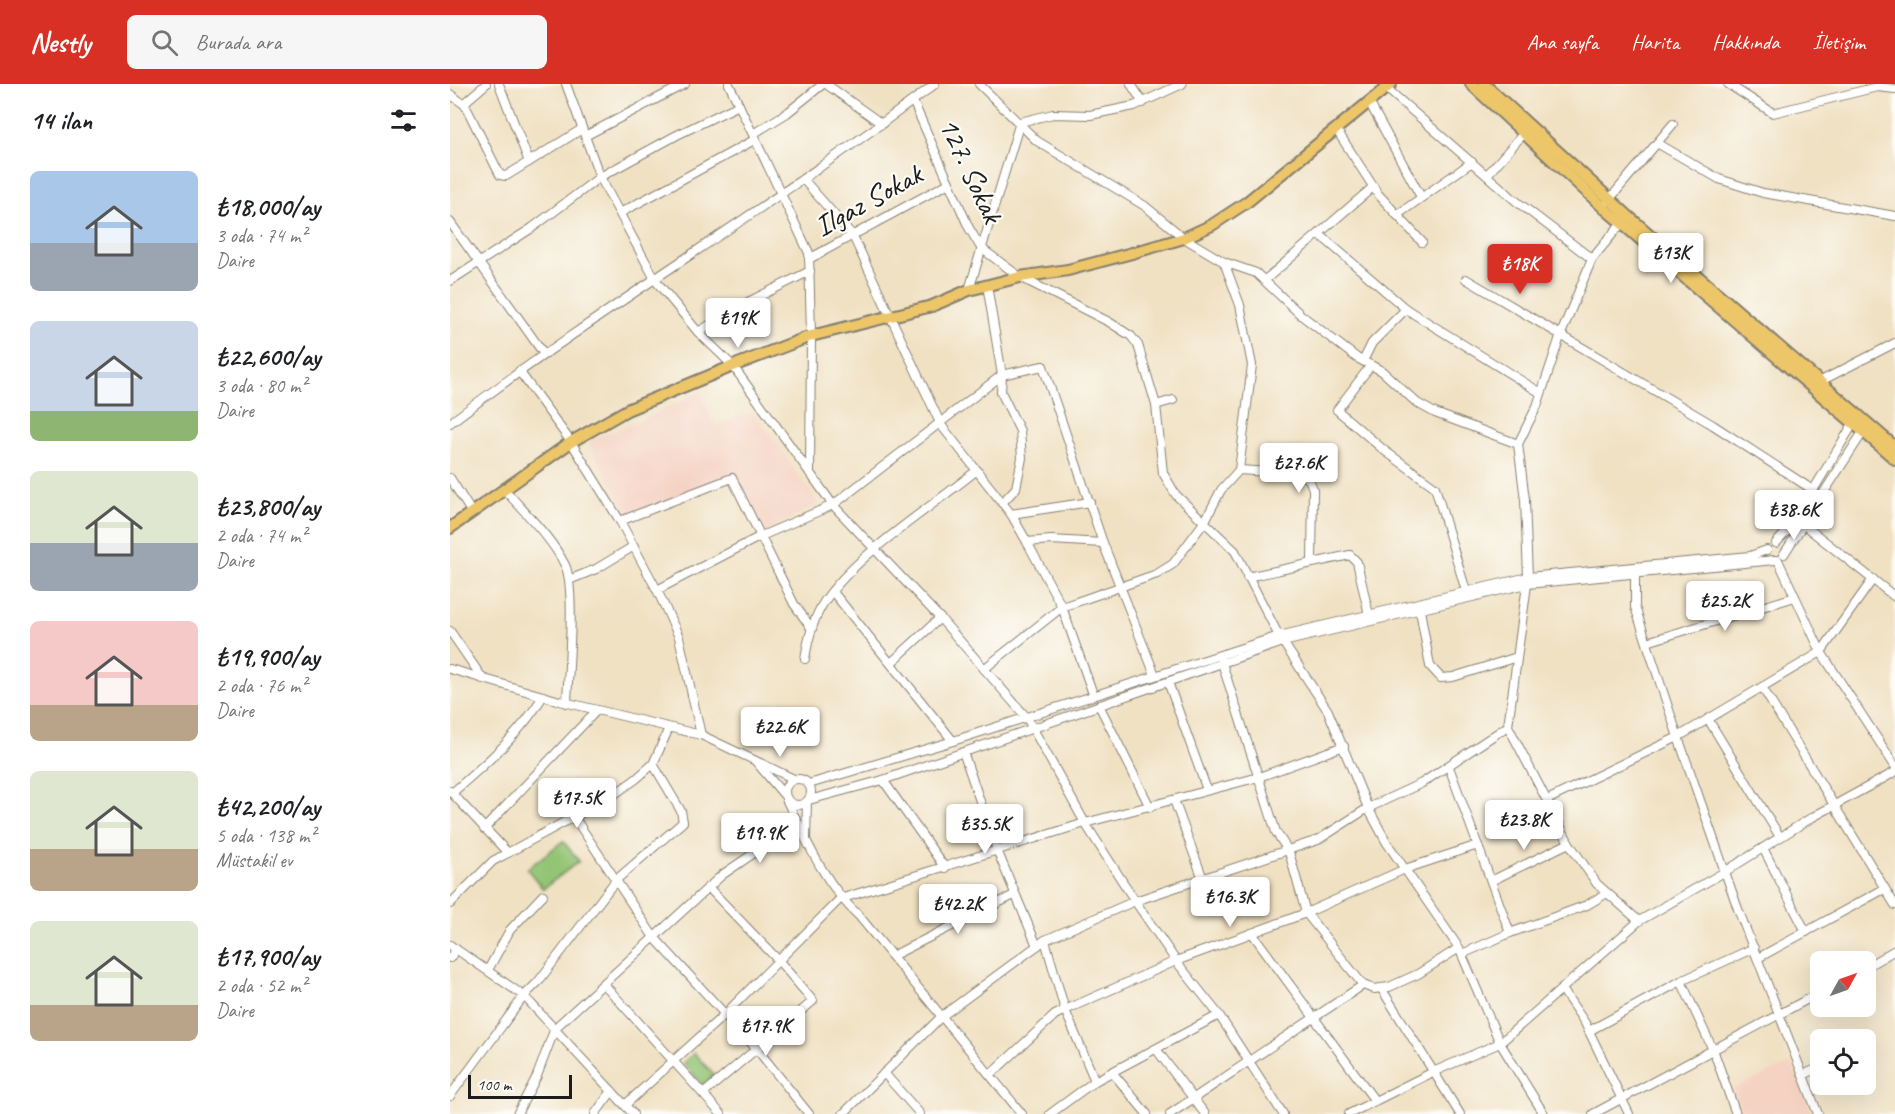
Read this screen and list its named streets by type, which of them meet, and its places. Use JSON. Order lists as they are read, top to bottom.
{
  "streets": {
    "street": ["127. Sokak", "Ilgaz Sokak"]
  },
  "crossings": [
    ["127. Sokak", "Ilgaz Sokak"]
  ],
  "scale_bar": "100 m",
  "north": "top right",
  "page": {
    "header": "Nestly",
    "search": "Burada ara",
    "nav": [
      "Ana sayfa",
      "Harita",
      "Hakkında",
      "İletişim"
    ],
    "heading": "14 ilan",
    "list": [
      {
        "name": "₺18,000/ay",
        "note": "3 oda · 74 m² · Daire"
      },
      {
        "name": "₺22,600/ay",
        "note": "3 oda · 80 m² · Daire"
      },
      {
        "name": "₺23,800/ay",
        "note": "2 oda · 74 m² · Daire"
      },
      {
        "name": "₺19,900/ay",
        "note": "2 oda · 76 m² · Daire"
      },
      {
        "name": "₺42,200/ay",
        "note": "5 oda · 138 m² · Müstakil ev"
      },
      {
        "name": "₺17,900/ay",
        "note": "2 oda · 52 m² · Daire"
      }
    ],
    "price": [
      "₺13K",
      "₺18K",
      "₺19K",
      "₺27.6K",
      "₺38.6K",
      "₺25.2K",
      "₺22.6K",
      "₺17.5K",
      "₺23.8K",
      "₺35.5K",
      "₺19.9K",
      "₺16.3K",
      "₺42.2K",
      "₺17.9K"
    ],
    "scale": "100 m"
  }
}
